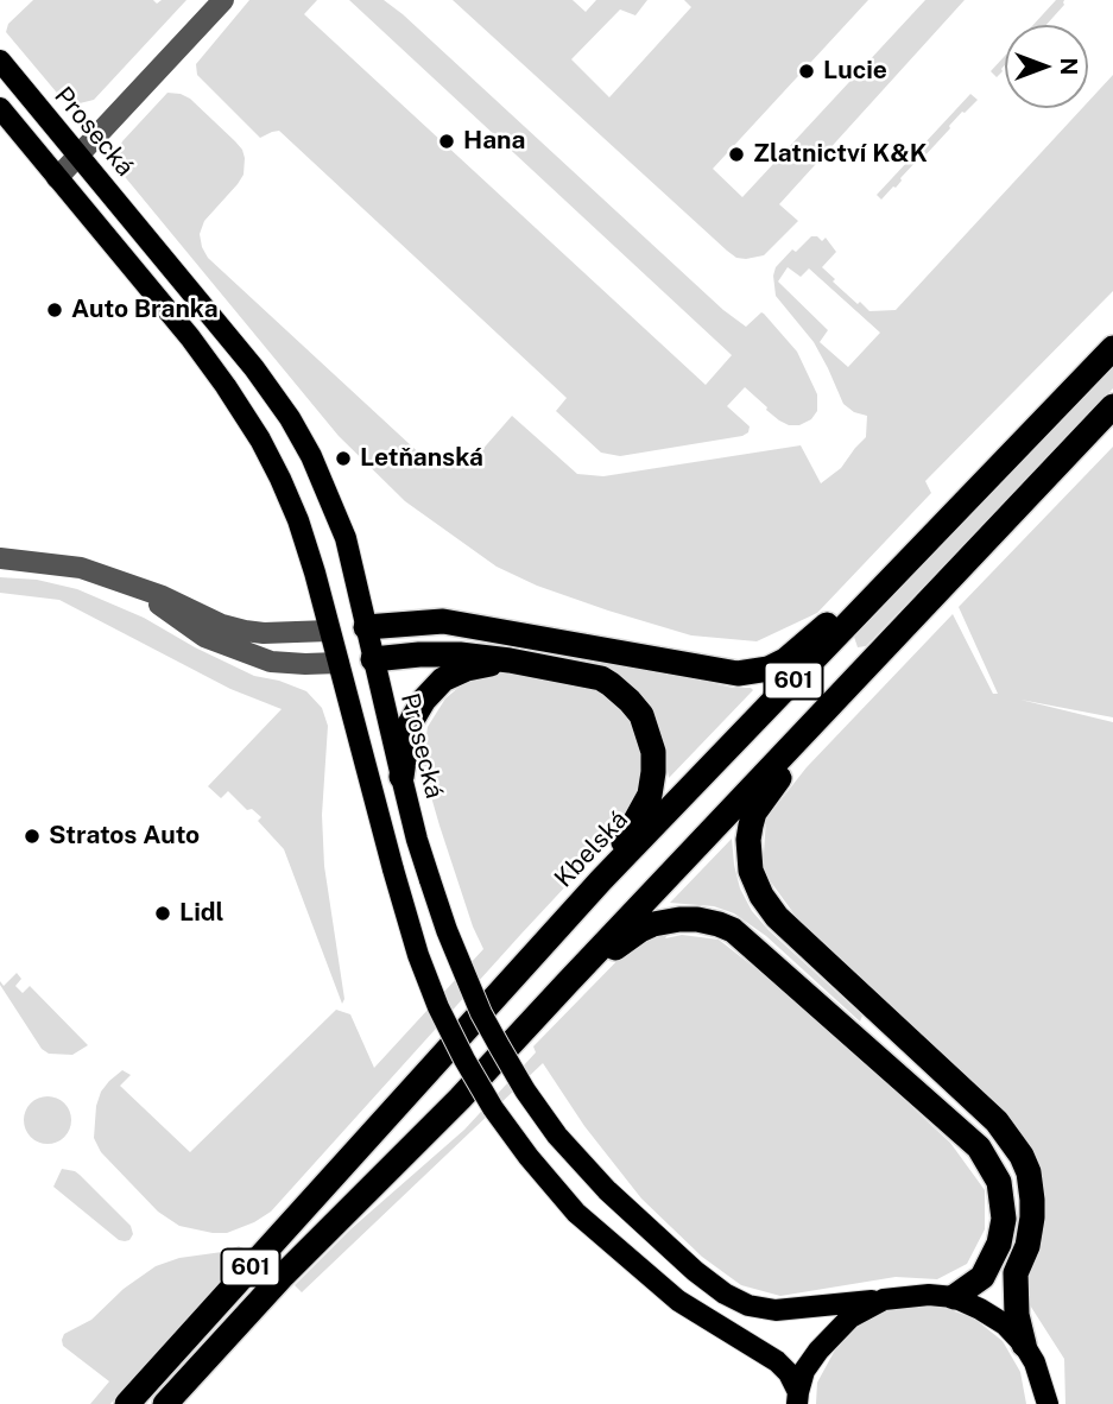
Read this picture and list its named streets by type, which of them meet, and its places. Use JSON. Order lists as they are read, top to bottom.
{
  "streets": {
    "highway": ["601", "Kbelská"],
    "main road": ["Prosecká"]
  },
  "places": [
    "Lucie",
    "Hana",
    "Zlatnictví K&K",
    "Auto Branka",
    "Letňanská",
    "Stratos Auto",
    "Lidl"
  ],
  "north": "right"
}
